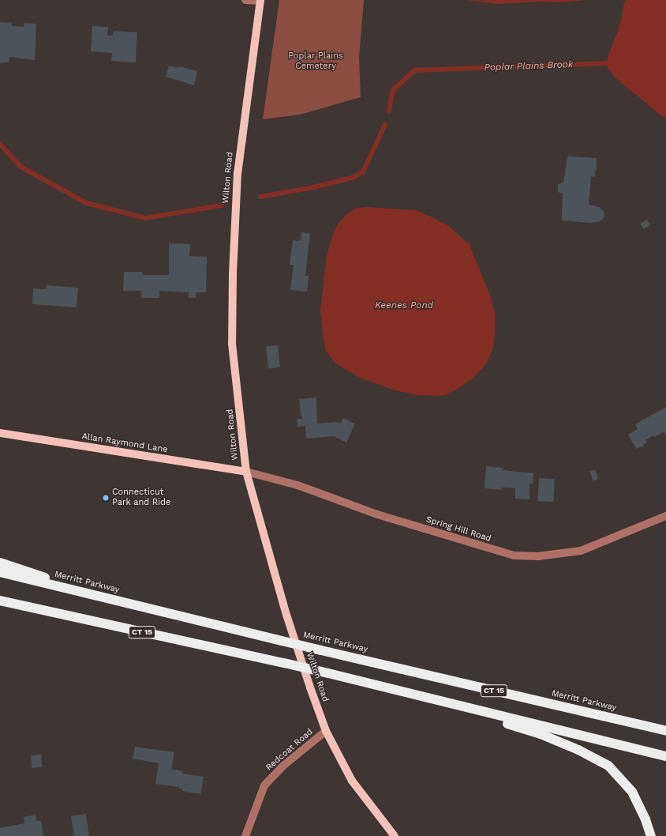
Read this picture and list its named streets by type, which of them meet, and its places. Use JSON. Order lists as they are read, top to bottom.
{
  "streets": {
    "highway": ["Merritt Parkway", "CT 15"],
    "main road": ["Wilton Road", "Allan Raymond Lane"],
    "street": ["Spring Hill Road", "Redcoat Road"]
  },
  "crossings": [
    ["Wilton Road", "Allan Raymond Lane"],
    ["Wilton Road", "Spring Hill Road"],
    ["Wilton Road", "Redcoat Road"],
    ["Allan Raymond Lane", "Spring Hill Road"]
  ],
  "water": ["Poplar Plains Brook", "Keenes Pond"],
  "parks": ["Poplar Plains Cemetery"],
  "places": ["Connecticut Park and Ride"]
}
